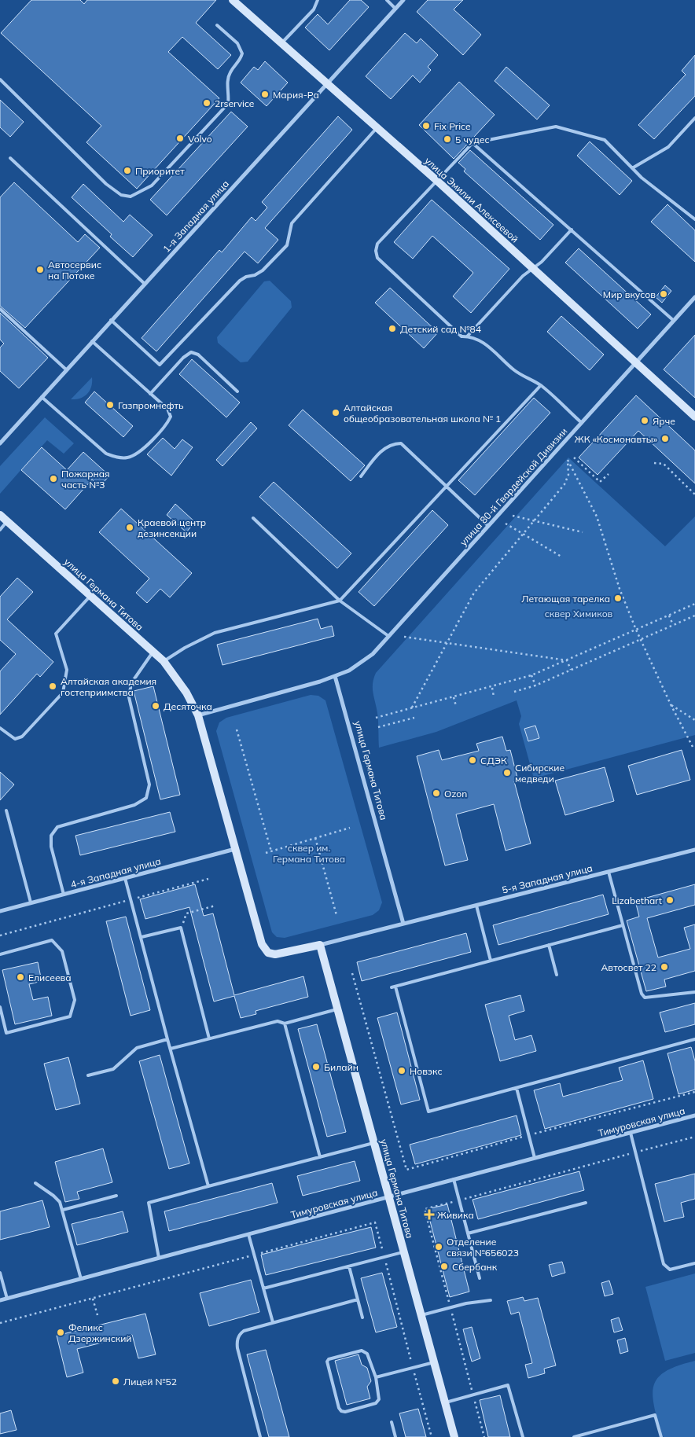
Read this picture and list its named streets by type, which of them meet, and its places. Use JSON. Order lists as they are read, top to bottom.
{
  "streets": {
    "street": [
      "улица Эмилии Алексеевой",
      "1-я Западная улица",
      "улица 80-й Гвардейской Дивизии",
      "улица Германа Титова",
      "4-я Западная улица",
      "5-я Западная улица",
      "Тимуровская улица"
    ]
  },
  "crossings": [
    ["улица Эмилии Алексеевой", "1-я Западная улица"],
    ["улица Эмилии Алексеевой", "улица 80-й Гвардейской Дивизии"],
    ["улица 80-й Гвардейской Дивизии", "улица Германа Титова"],
    ["улица Германа Титова", "4-я Западная улица"],
    ["улица Германа Титова", "5-я Западная улица"],
    ["улица Германа Титова", "Тимуровская улица"]
  ],
  "parks": ["сквер Химиков", "сквер им. Германа Титова"],
  "places": {
    "other": [
      "Мария-Ра",
      "2rservice",
      "Fix Price",
      "Volvo",
      "5 чудес",
      "Приоритет",
      "Автосервис на Потоке",
      "Мир вкусов",
      "Детский сад №84",
      "Газпромнефть",
      "Алтайская общеобразовательная школа № 1",
      "Ярче",
      "ЖК «Космонавты»",
      "Пожарная часть №3",
      "Краевой центр дезинсекции",
      "Летающая тарелка",
      "Алтайская академия гостеприимства",
      "Десяточка",
      "СДЭК",
      "Сибирские медведи",
      "Ozon",
      "Lizabethart",
      "Автосвет 22",
      "Елисеева",
      "Билайн",
      "Новэкс",
      "Отделение связи №656023",
      "Сбербанк",
      "Феликс Дзержинский",
      "Лицей №52"
    ],
    "health": ["Живика"]
  }
}
